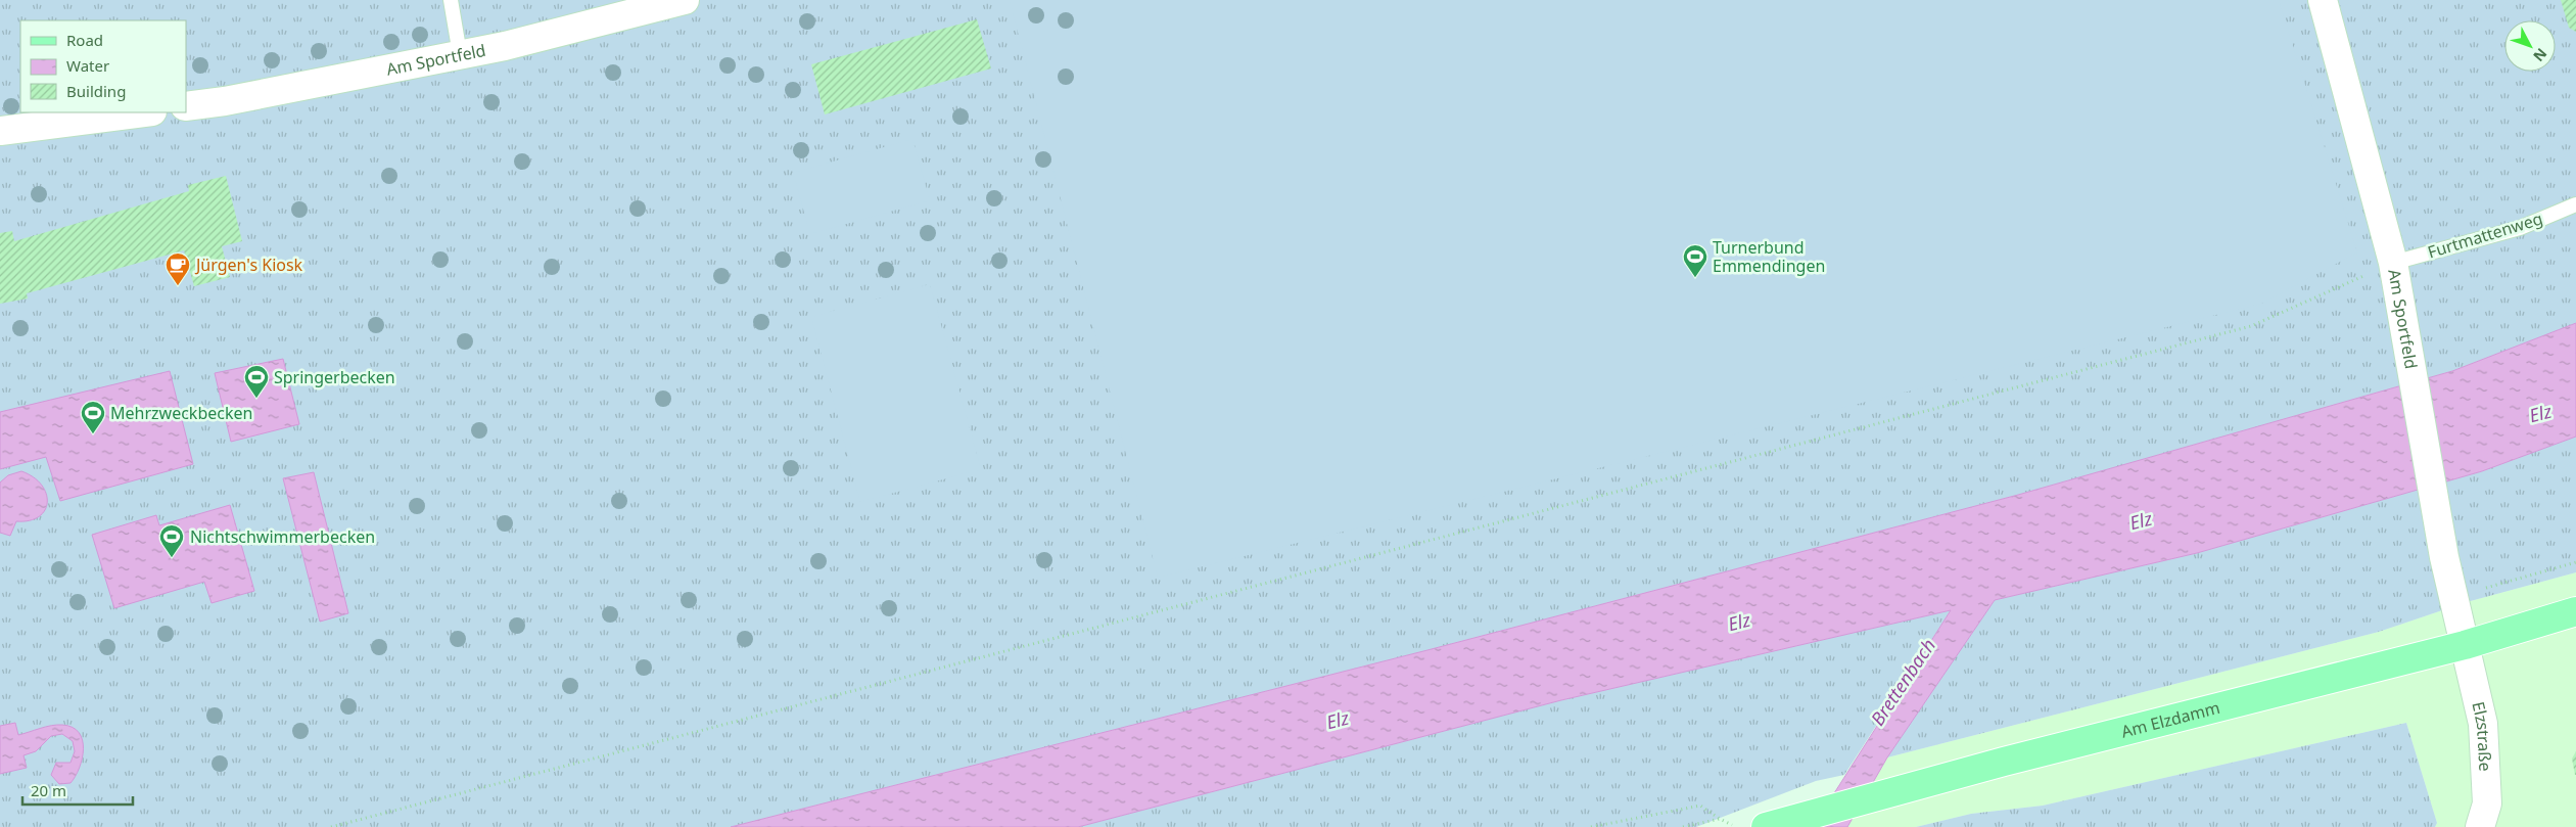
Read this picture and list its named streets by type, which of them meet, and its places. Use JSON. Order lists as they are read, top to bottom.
{
  "streets": {
    "main road": ["Am Elzdamm"],
    "street": ["Am Sportfeld", "Elzstraße"],
    "lane": ["Furtmattenweg"]
  },
  "crossings": [
    ["Am Sportfeld", "Furtmattenweg"],
    ["Am Sportfeld", "Am Elzdamm"],
    ["Am Sportfeld", "Elzstraße"],
    ["Am Elzdamm", "Elzstraße"]
  ],
  "water": ["Elz", "Brettenbach"],
  "places": {
    "sports": [
      "Turnerbund Emmendingen",
      "Springerbecken",
      "Mehrzweckbecken",
      "Nichtschwimmerbecken"
    ],
    "cafe": ["Jürgen's Kiosk"]
  },
  "legend": ["Road", "Water", "Building"],
  "scale_bar": "20 m",
  "north": "bottom right"
}
